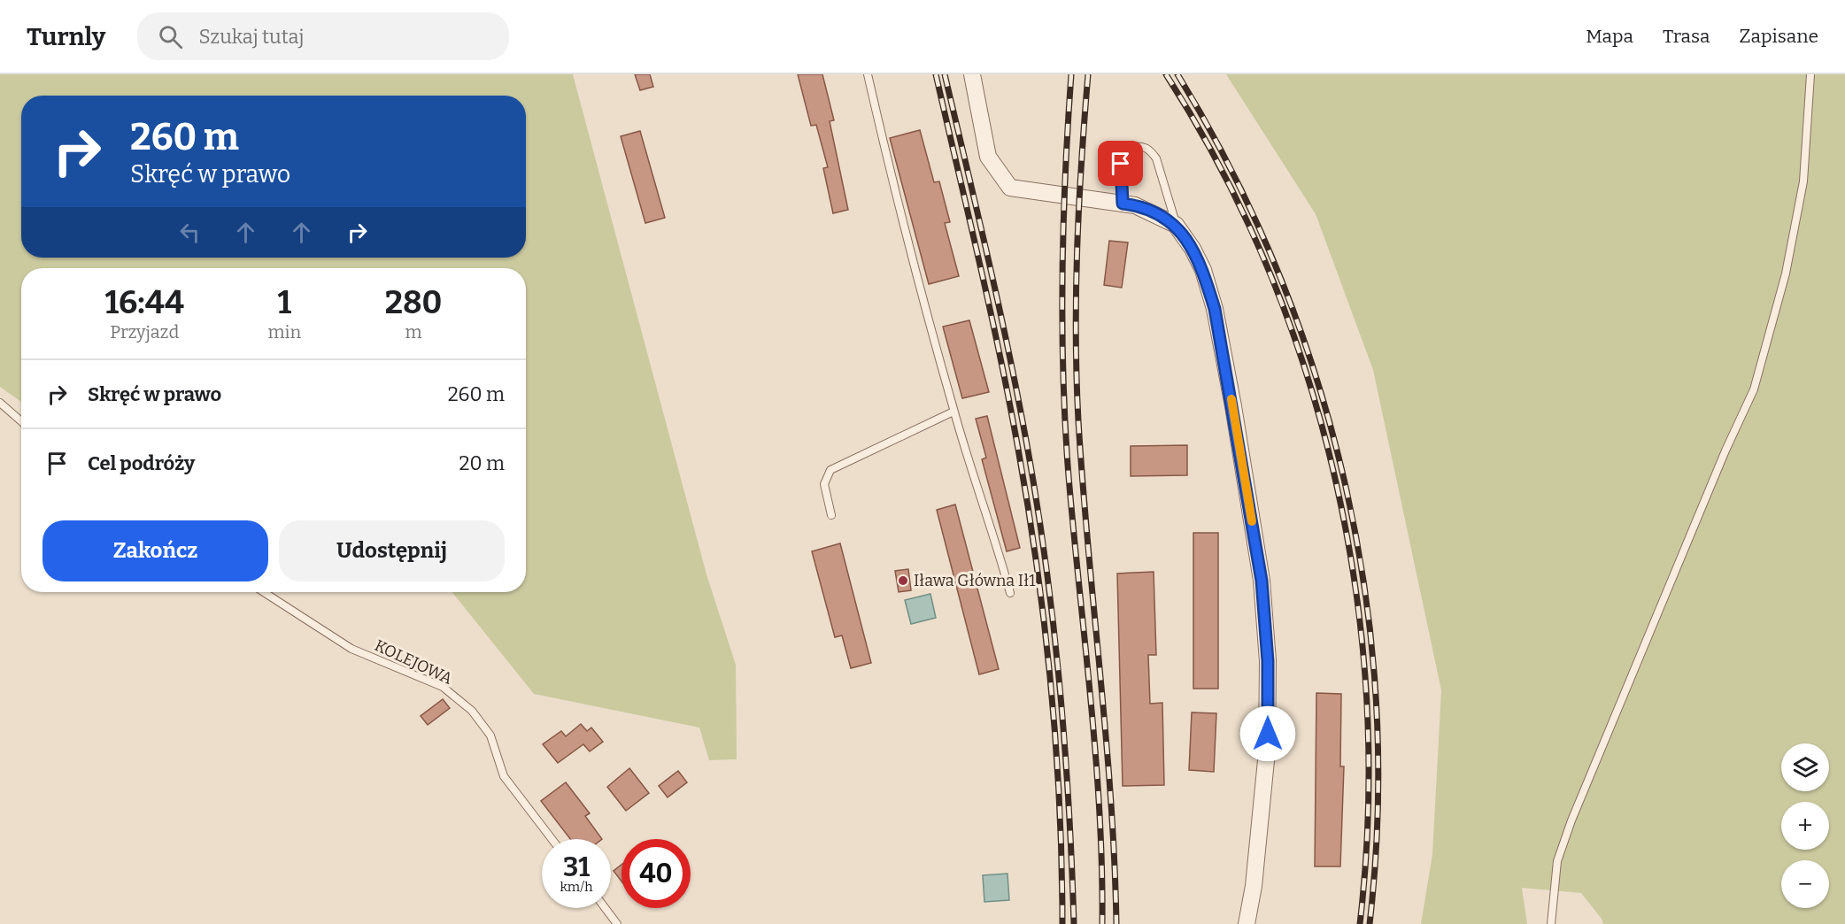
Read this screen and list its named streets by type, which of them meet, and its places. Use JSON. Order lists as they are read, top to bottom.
{
  "streets": {
    "lane": ["KOLEJOWA"]
  },
  "places": ["Iława Główna Ił1"],
  "page": {
    "header": "Turnly",
    "search": "Szukaj tutaj",
    "nav": ["Mapa", "Trasa", "Zapisane"],
    "turn": ["260 m", "Skręć w prawo"],
    "eta": [
      "16:44",
      "Przyjazd",
      "1",
      "min",
      "280",
      "m"
    ],
    "list": [
      {
        "name": "Skręć w prawo",
        "value": "260 m"
      },
      {
        "name": "Cel podróży",
        "value": "20 m"
      }
    ],
    "buttons": ["Zakończ", "Udostępnij"],
    "map_buttons": ["+", "−"],
    "speed": "31 km/h",
    "limit": "40"
  }
}
